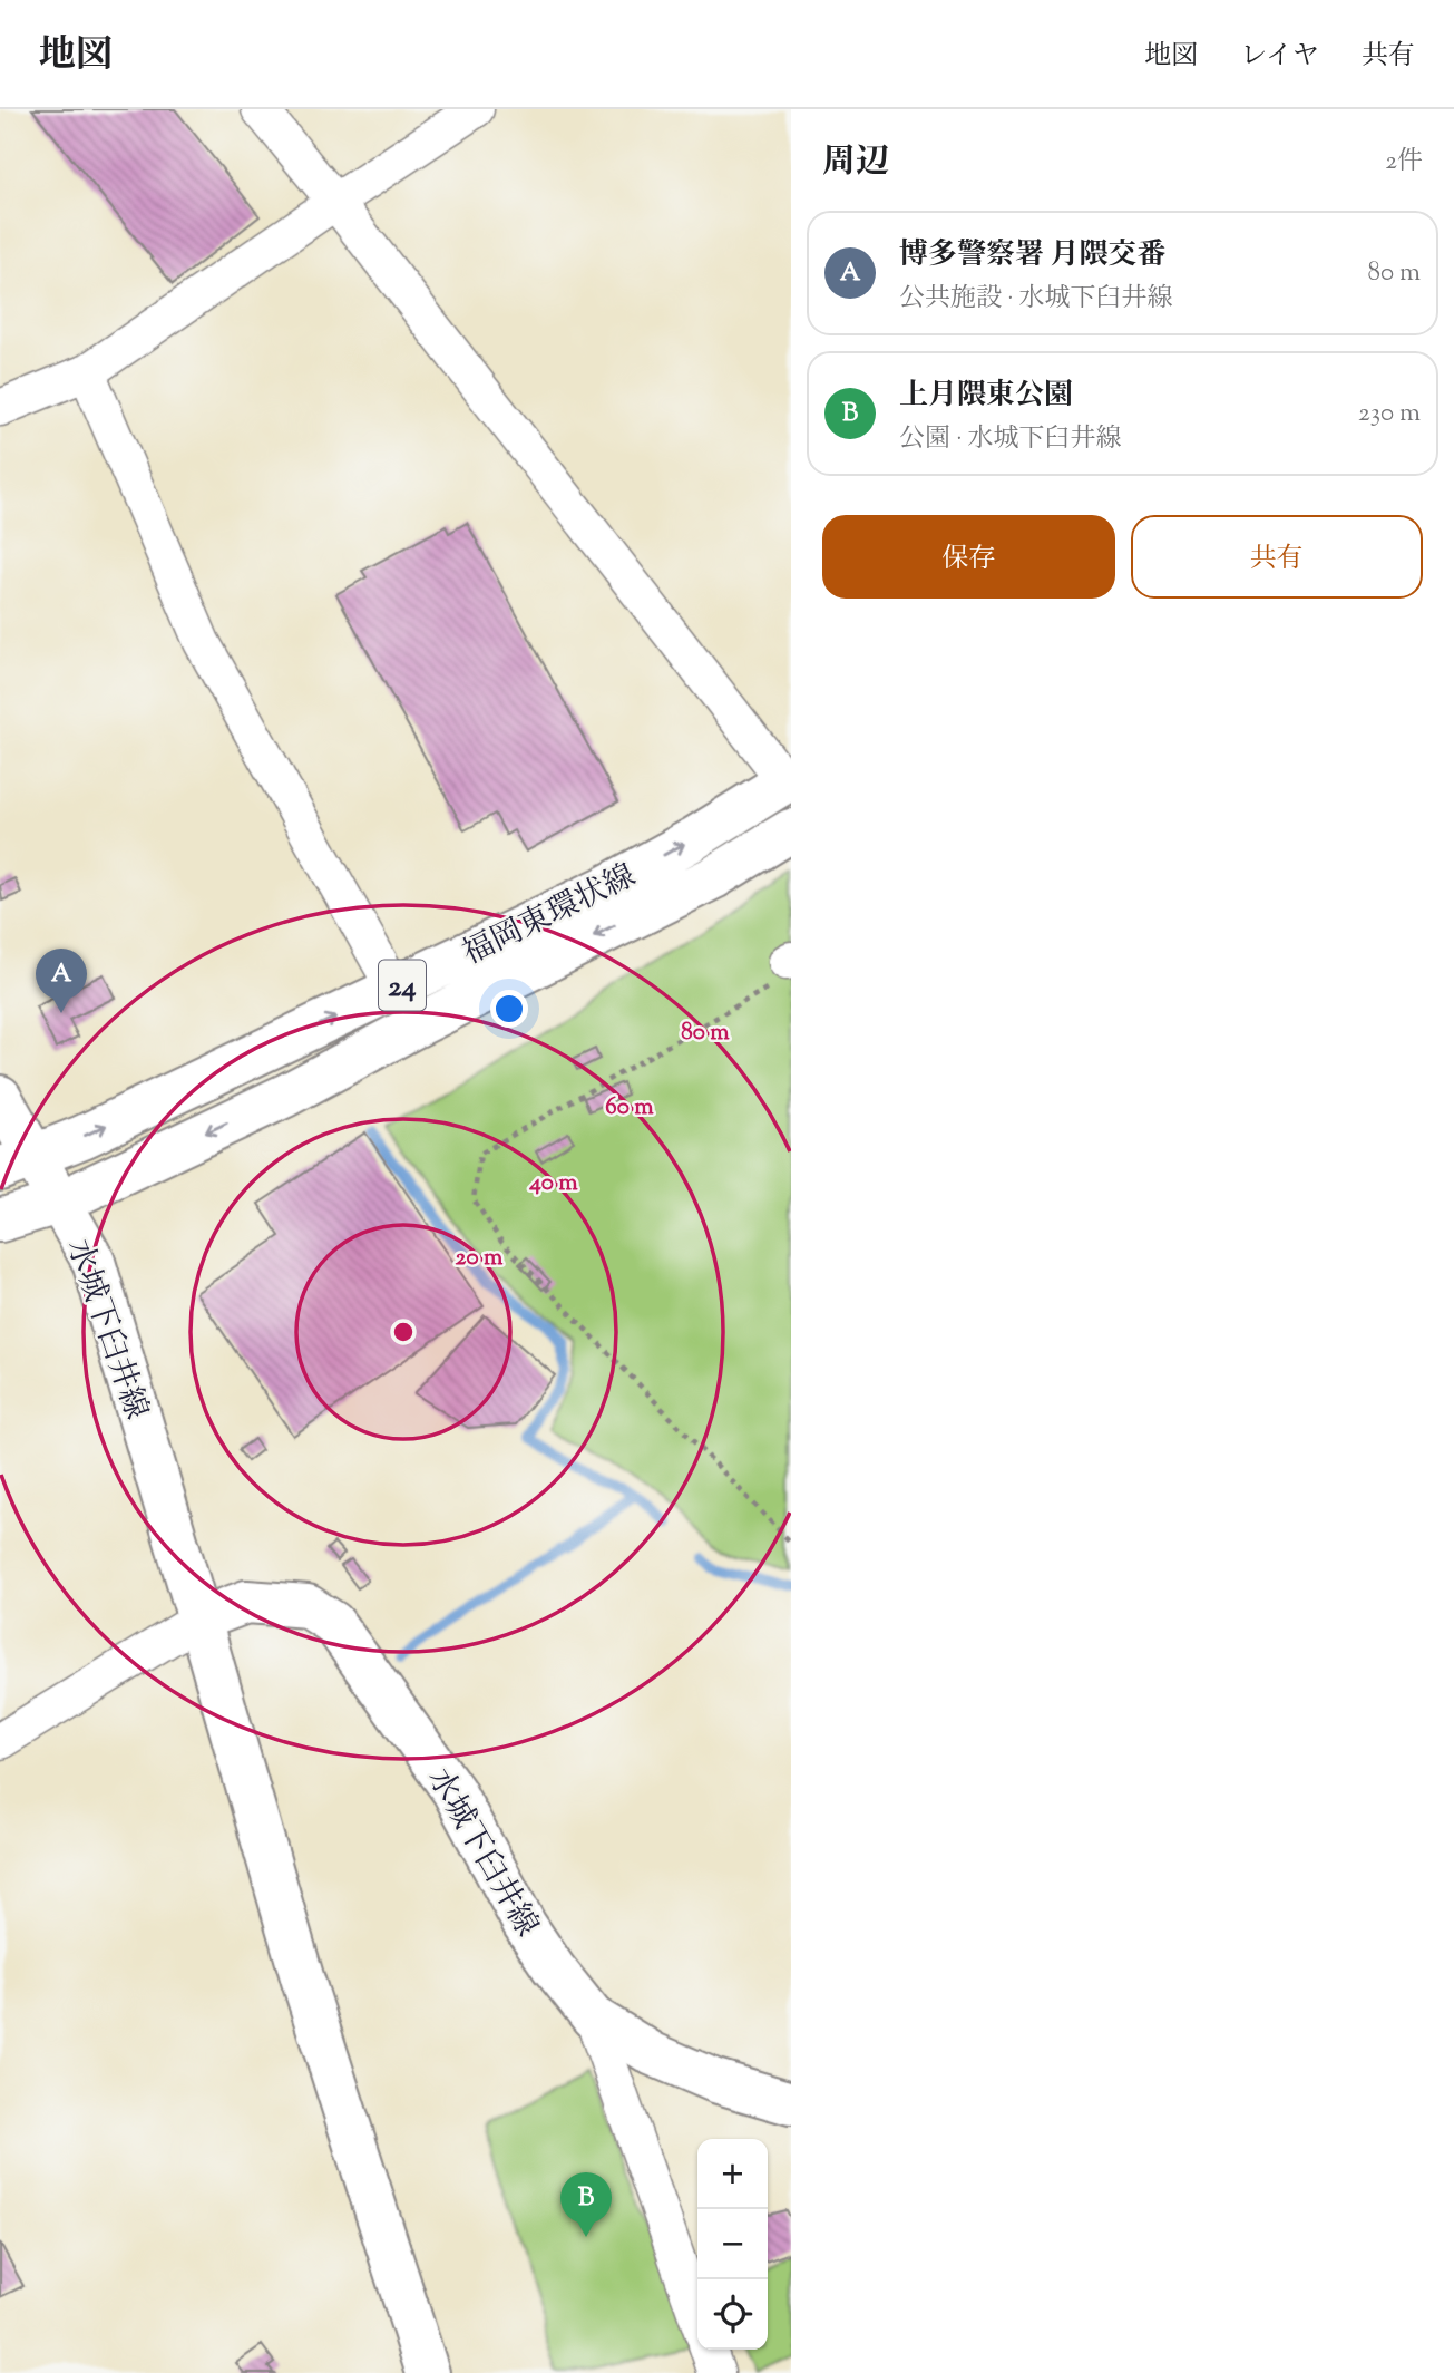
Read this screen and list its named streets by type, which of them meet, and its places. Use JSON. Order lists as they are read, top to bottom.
{
  "streets": {
    "main road": ["福岡東環状線", "24", "水城下臼井線"]
  },
  "crossings": [
    ["福岡東環状線", "水城下臼井線"]
  ],
  "page": {
    "header": "地図",
    "nav": ["地図", "レイヤ", "共有"],
    "heading": ["周辺", "2件"],
    "list": [
      {
        "mark": "A",
        "name": "博多警察署 月隈交番",
        "note": "公共施設 · 水城下臼井線",
        "value": "80 m"
      },
      {
        "mark": "B",
        "name": "上月隈東公園",
        "note": "公園 · 水城下臼井線",
        "value": "230 m"
      }
    ],
    "buttons": ["保存", "共有"],
    "pins": ["A", "B"],
    "map_buttons": ["+", "−"]
  },
  "rings": [
    "80 m",
    "60 m",
    "40 m",
    "20 m"
  ]
}
